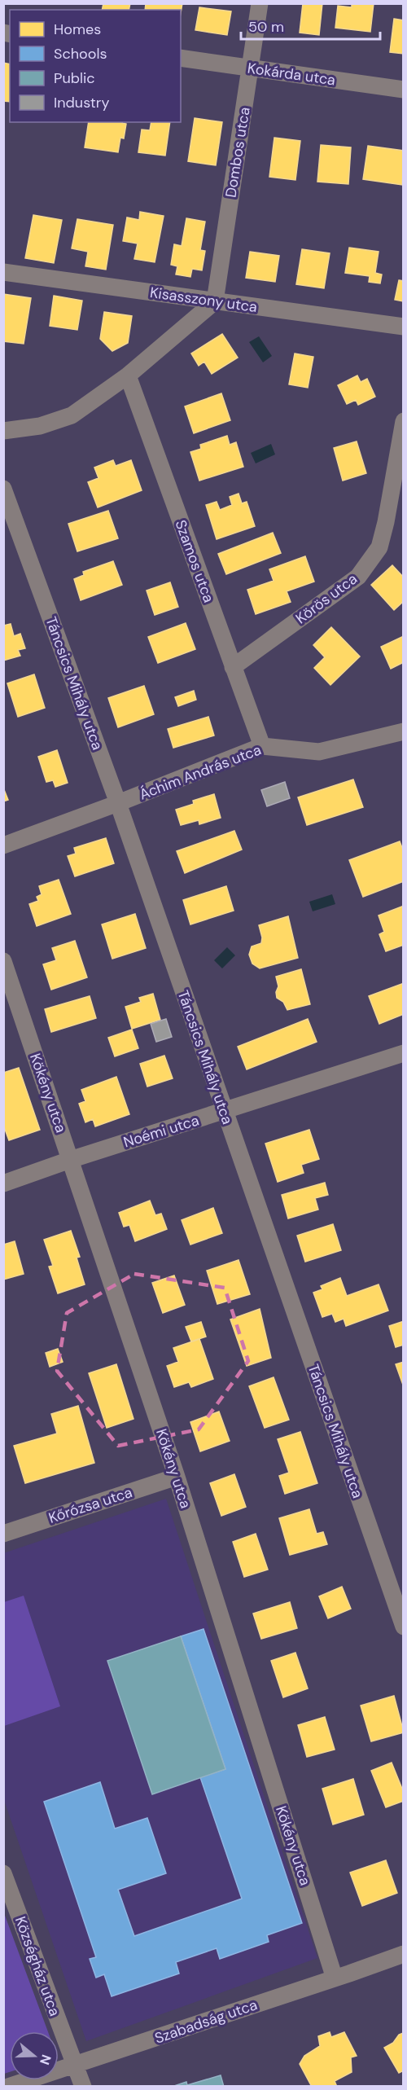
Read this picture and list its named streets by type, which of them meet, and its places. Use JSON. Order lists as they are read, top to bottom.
{
  "streets": {
    "street": [
      "Kokárda utca",
      "Dombos utca",
      "Kisasszony utca",
      "Szamos utca",
      "Körös utca",
      "Táncsics Mihály utca",
      "Áchim András utca",
      "Kökény utca",
      "Noémi utca",
      "Kőrózsa utca",
      "Községház utca",
      "Szabadság utca"
    ]
  },
  "crossings": [
    ["Kokárda utca", "Dombos utca"],
    ["Dombos utca", "Kisasszony utca"],
    ["Szamos utca", "Körös utca"],
    ["Szamos utca", "Áchim András utca"],
    ["Táncsics Mihály utca", "Áchim András utca"],
    ["Táncsics Mihály utca", "Noémi utca"],
    ["Kökény utca", "Noémi utca"],
    ["Kökény utca", "Kőrózsa utca"],
    ["Kökény utca", "Szabadság utca"],
    ["Községház utca", "Szabadság utca"]
  ],
  "legend": [
    "Homes",
    "Schools",
    "Public",
    "Industry"
  ],
  "scale_bar": "50 m",
  "north": "right"
}
